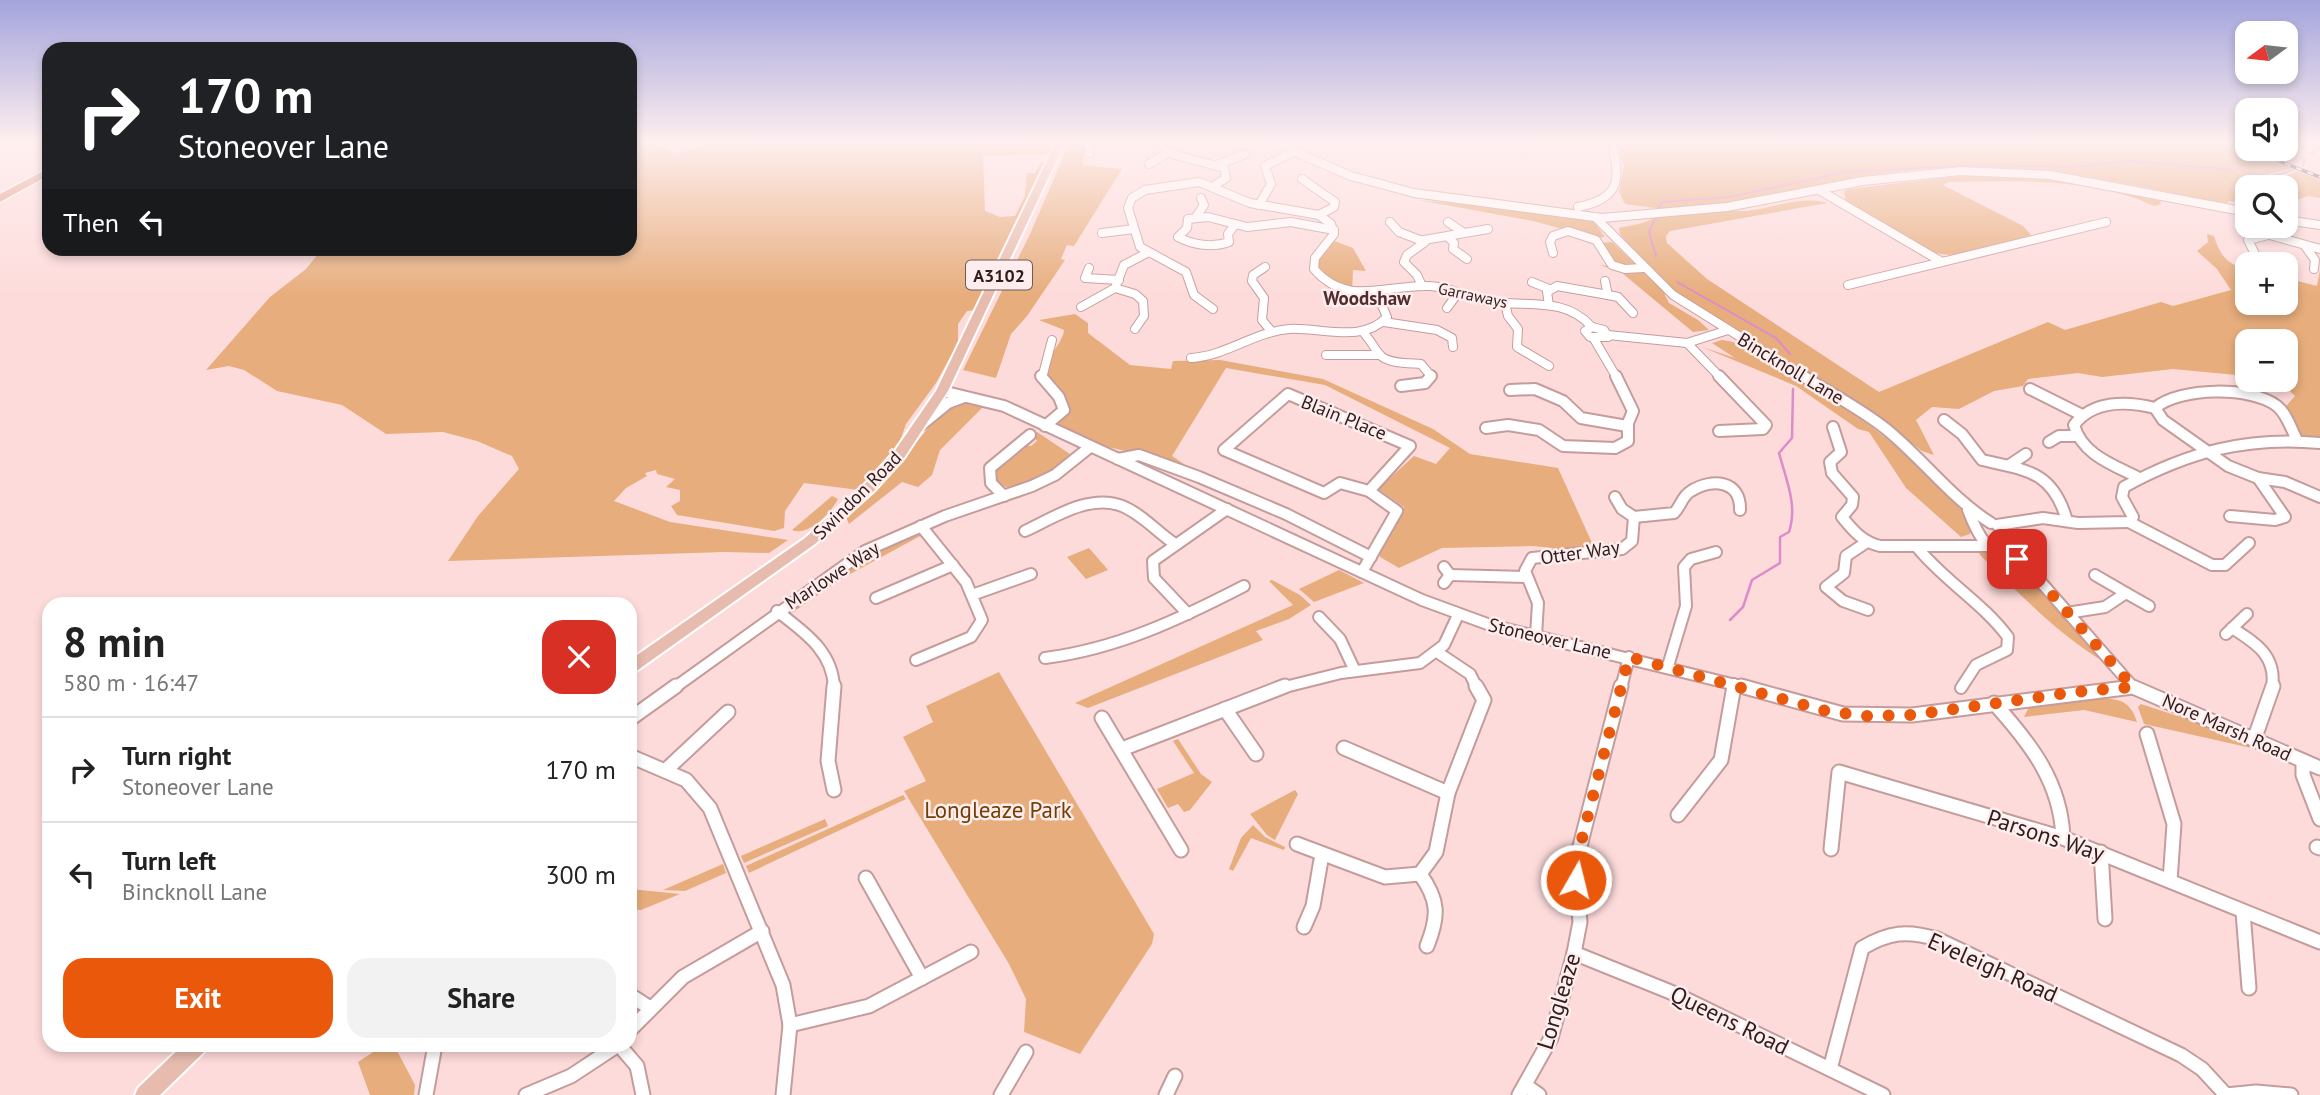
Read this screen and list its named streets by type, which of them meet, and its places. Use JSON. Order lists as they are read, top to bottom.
{
  "streets": {
    "main road": ["A3102", "Swindon Road"],
    "street": [
      "Garraways",
      "Bincknoll Lane",
      "Blain Place",
      "Otter Way",
      "Marlowe Way",
      "Stoneover Lane",
      "Nore Marsh Road",
      "Parsons Way",
      "Eveleigh Road",
      "Longleaze",
      "Queens Road"
    ]
  },
  "crossings": [
    ["Garraways", "Bincknoll Lane"],
    ["Blain Place", "Stoneover Lane"],
    ["Swindon Road", "Stoneover Lane"],
    ["Otter Way", "Stoneover Lane"],
    ["Marlowe Way", "Stoneover Lane"],
    ["Stoneover Lane", "Nore Marsh Road"],
    ["Stoneover Lane", "Longleaze"],
    ["Eveleigh Road", "Queens Road"],
    ["Longleaze", "Queens Road"]
  ],
  "districts": ["Woodshaw"],
  "parks": ["Longleaze Park"],
  "north": "left",
  "page": {
    "map_buttons": ["+", "−"],
    "turn": ["170 m", "Stoneover Lane"],
    "then": "Then",
    "heading": ["8 min", "580 m · 16:47"],
    "list": [
      {
        "name": "Turn right",
        "note": "Stoneover Lane",
        "value": "170 m"
      },
      {
        "name": "Turn left",
        "note": "Bincknoll Lane",
        "value": "300 m"
      }
    ],
    "buttons": ["Exit", "Share"]
  }
}
